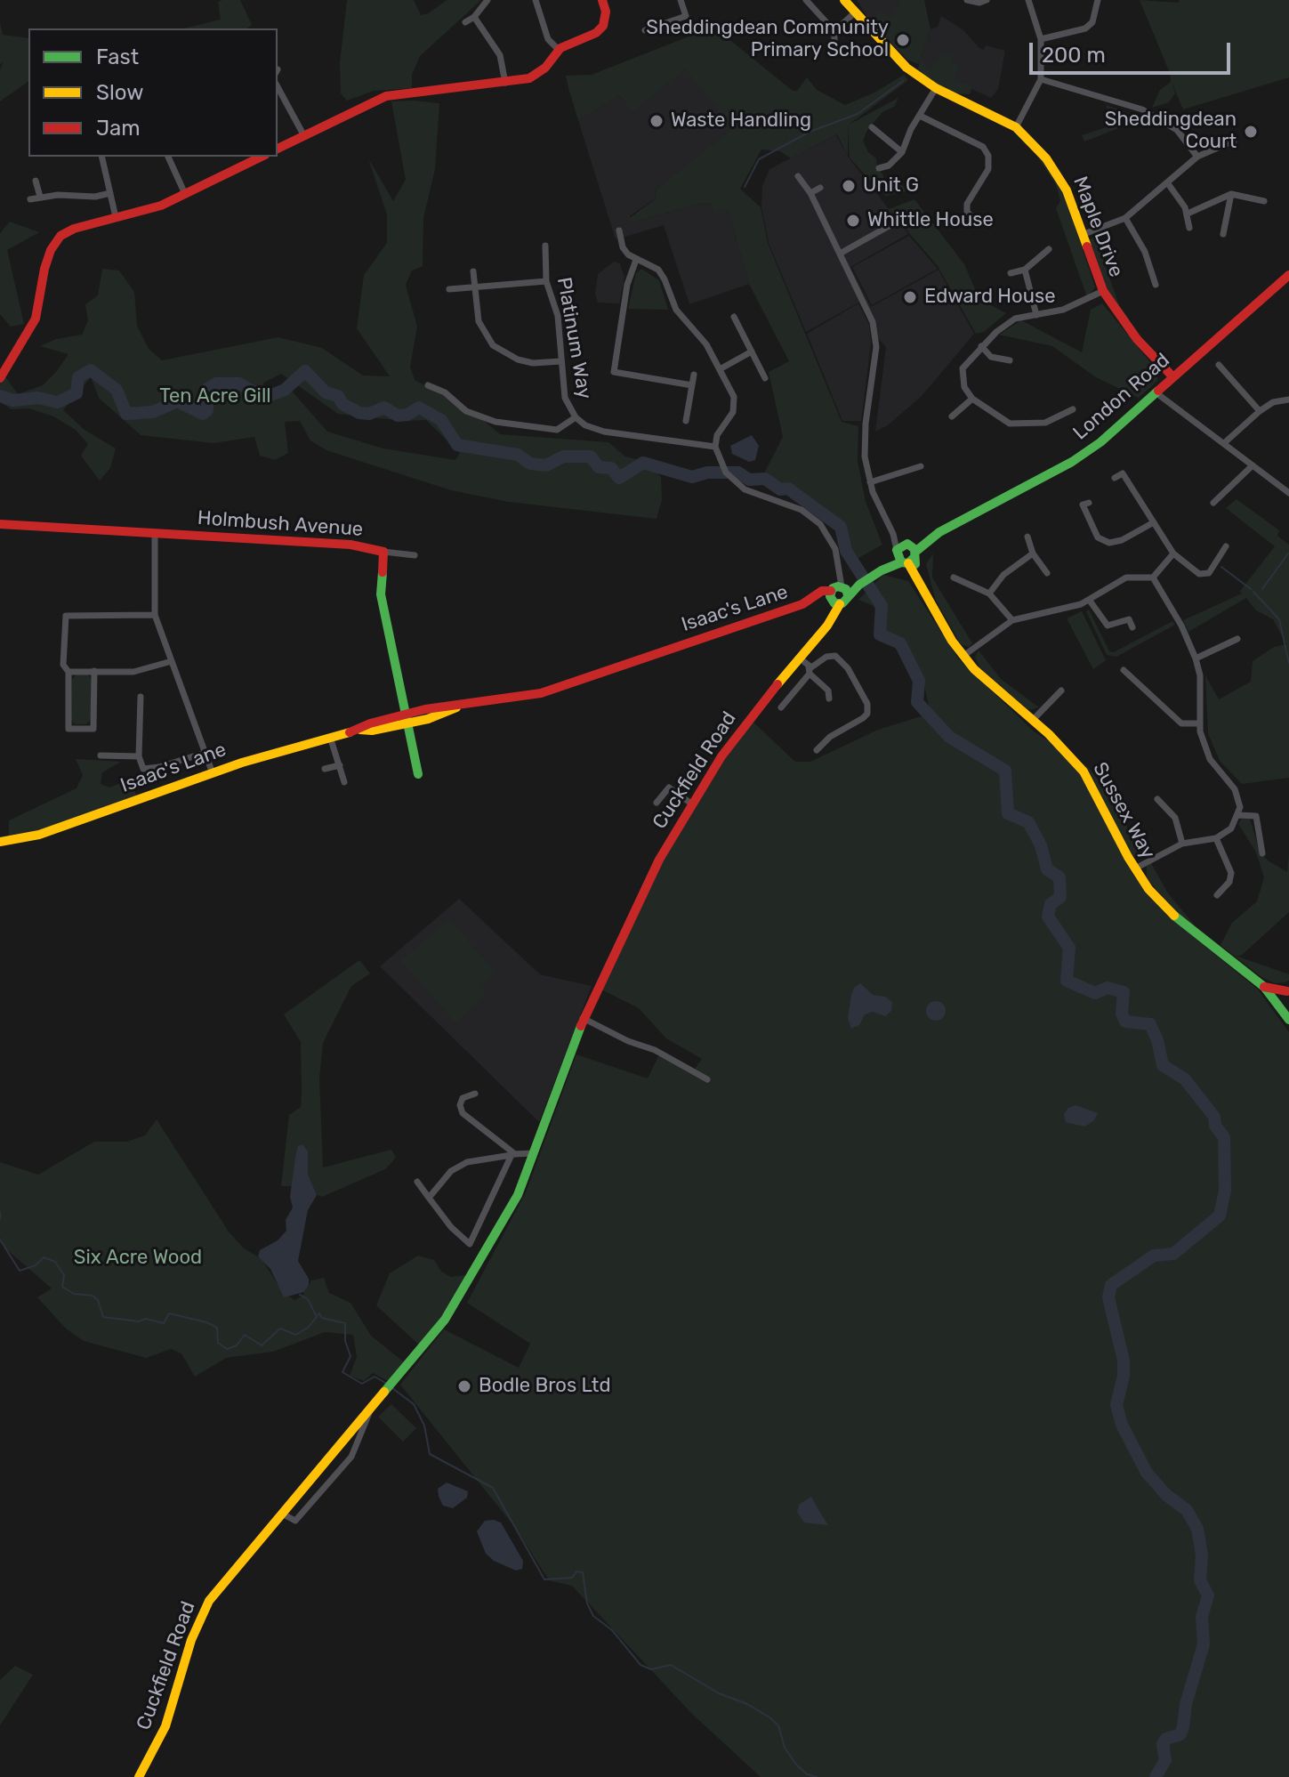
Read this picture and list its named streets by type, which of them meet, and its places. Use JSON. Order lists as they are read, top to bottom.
{
  "streets": {
    "main road": [
      "Maple Drive",
      "London Road",
      "Holmbush Avenue",
      "Isaac's Lane",
      "Cuckfield Road",
      "Sussex Way"
    ],
    "street": ["Platinum Way"]
  },
  "crossings": [
    ["Maple Drive", "London Road"],
    ["London Road", "Isaac's Lane"],
    ["London Road", "Cuckfield Road"],
    ["London Road", "Sussex Way"],
    ["Holmbush Avenue", "Isaac's Lane"],
    ["Isaac's Lane", "Cuckfield Road"]
  ],
  "parks": ["Ten Acre Gill", "Six Acre Wood"],
  "places": [
    "Sheddingdean Community Primary School",
    "Waste Handling",
    "Sheddingdean Court",
    "Unit G",
    "Whittle House",
    "Edward House",
    "Bodle Bros Ltd"
  ],
  "legend": ["Fast", "Slow", "Jam"],
  "scale_bar": "200 m"
}
